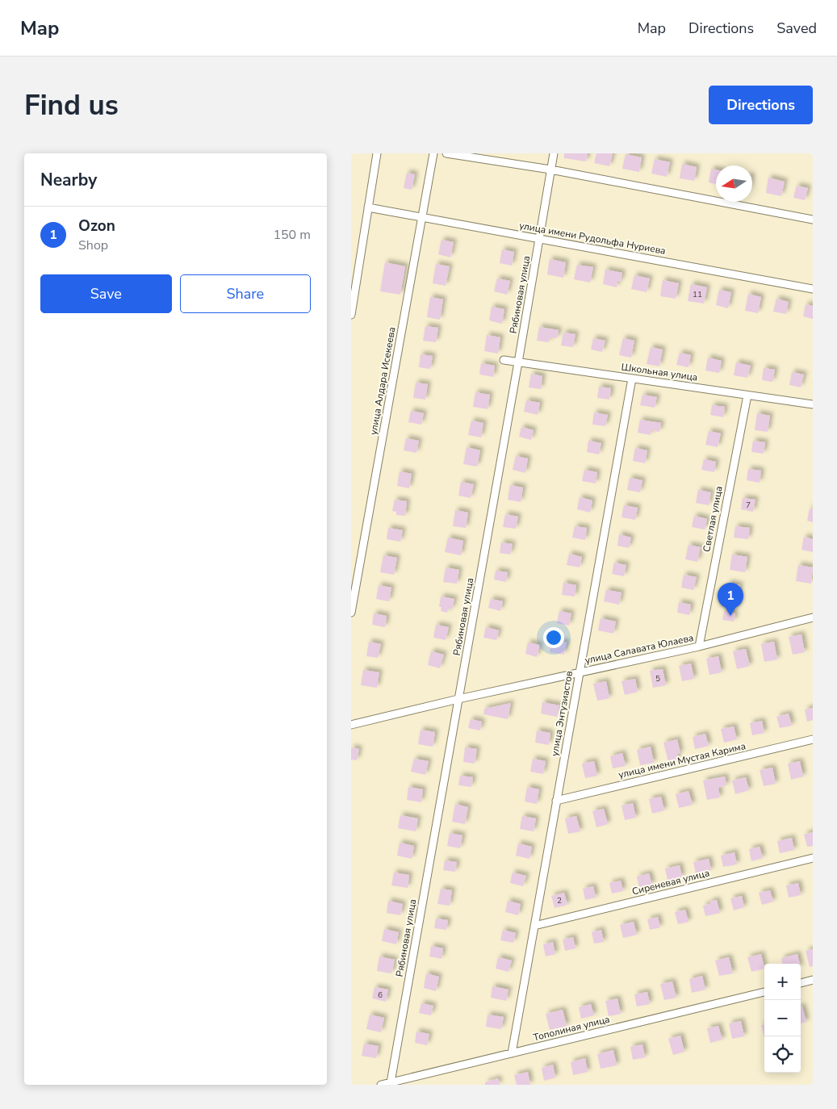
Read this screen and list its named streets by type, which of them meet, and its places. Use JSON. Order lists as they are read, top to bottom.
{
  "streets": {
    "street": [
      "улица имени Рудольфа Нуриева",
      "Рябиновая улица",
      "Школьная улица",
      "улица Алдара Исекеева",
      "Светлая улица",
      "улица Салавата Юлаева",
      "улица Энтузиастов",
      "улица имени Мустая Карима",
      "Сиреневая улица",
      "Тополиная улица"
    ]
  },
  "crossings": [
    ["улица имени Рудольфа Нуриева", "Рябиновая улица"],
    ["улица имени Рудольфа Нуриева", "улица Алдара Исекеева"],
    ["Рябиновая улица", "Школьная улица"],
    ["Рябиновая улица", "улица Салавата Юлаева"],
    ["Рябиновая улица", "Тополиная улица"],
    ["Школьная улица", "Светлая улица"],
    ["Школьная улица", "улица Энтузиастов"],
    ["Светлая улица", "улица Салавата Юлаева"],
    ["улица Салавата Юлаева", "улица Энтузиастов"],
    ["улица Энтузиастов", "улица имени Мустая Карима"],
    ["улица Энтузиастов", "Сиреневая улица"],
    ["улица Энтузиастов", "Тополиная улица"]
  ],
  "house_numbers": [
    "11",
    "7",
    "5",
    "2",
    "6"
  ],
  "north": "left",
  "page": {
    "header": "Map",
    "nav": ["Map", "Directions", "Saved"],
    "buttons": [
      "Directions",
      ["Save", "Share"]
    ],
    "title": "Find us",
    "heading": "Nearby",
    "list": [
      {
        "mark": "1",
        "name": "Ozon",
        "note": "Shop",
        "value": "150 m"
      }
    ],
    "pins": "1",
    "map_buttons": ["+", "−"]
  }
}
